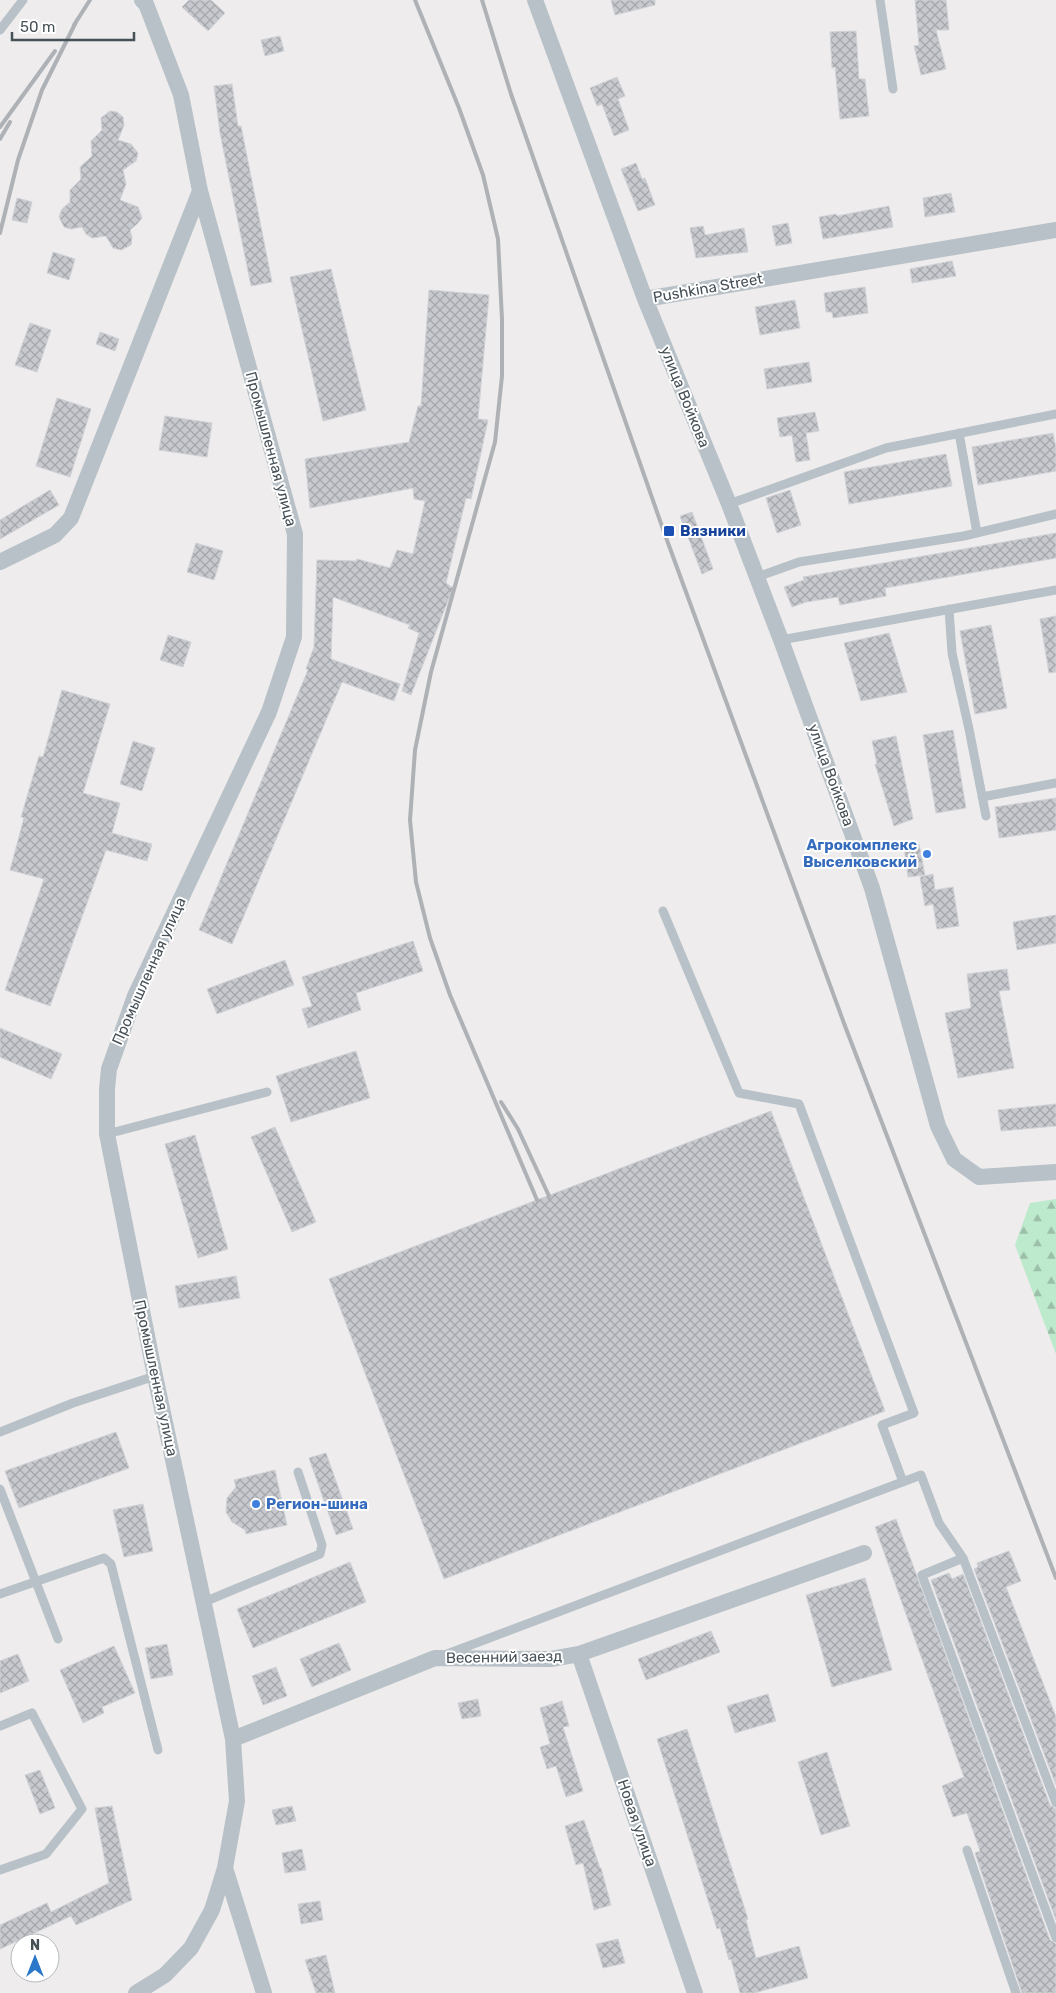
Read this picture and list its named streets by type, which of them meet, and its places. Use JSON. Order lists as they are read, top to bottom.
{
  "streets": {
    "street": [
      "Pushkina Street",
      "улица Войкова",
      "Промышленная улица",
      "Весенний заезд",
      "Новая улица"
    ]
  },
  "crossings": [
    ["Pushkina Street", "улица Войкова"],
    ["Промышленная улица", "Весенний заезд"],
    ["Весенний заезд", "Новая улица"]
  ],
  "places": {
    "transit": ["Вязники"],
    "other": ["Агрокомплекс Выселковский", "Регион-шина"]
  },
  "scale_bar": "50 m",
  "north": "top"
}
